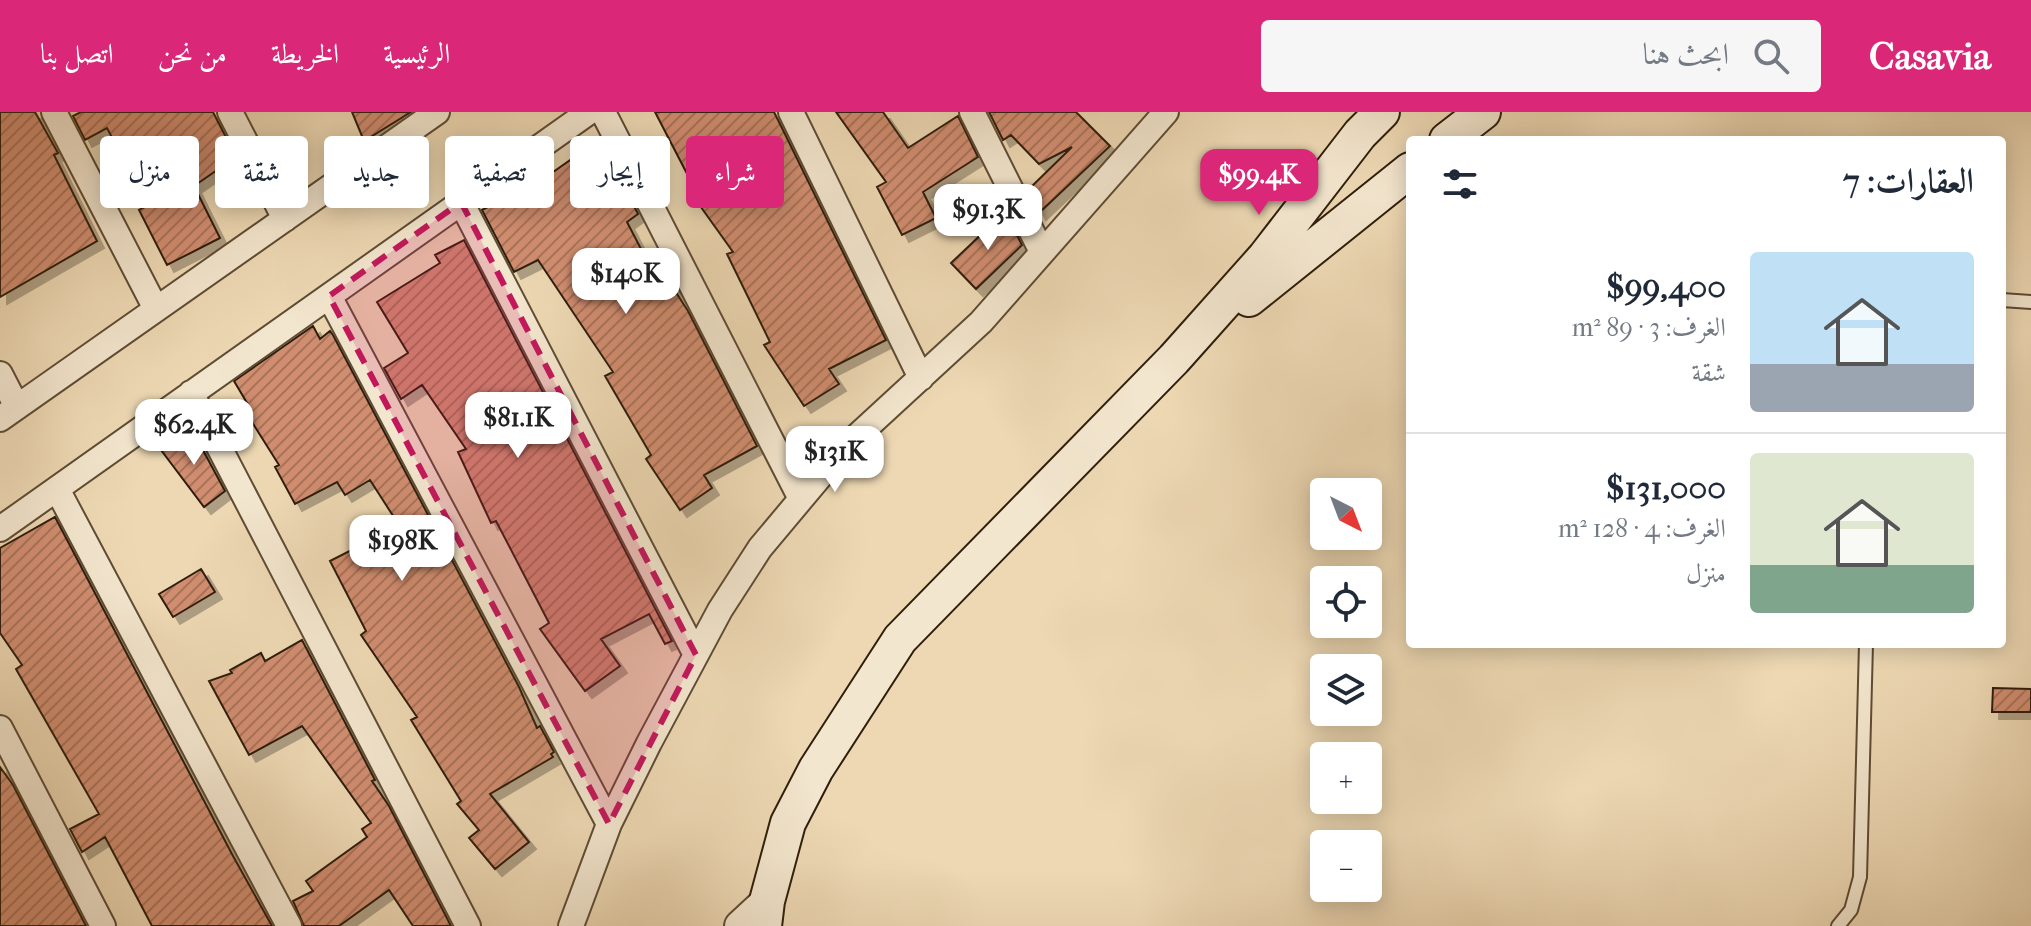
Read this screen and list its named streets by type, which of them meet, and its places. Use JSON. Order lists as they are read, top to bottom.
{
  "north": "bottom right",
  "page": {
    "header": "Casavia",
    "search": "ابحث هنا",
    "nav": [
      "الرئيسية",
      "الخريطة",
      "من نحن",
      "اتصل بنا"
    ],
    "chip": [
      "شراء",
      "إيجار",
      "تصفية",
      "جديد",
      "شقة",
      "منزل"
    ],
    "heading": "العقارات: 7",
    "price": [
      "$99.4K",
      "$91.3K",
      "$140K",
      "$81.1K",
      "$62.4K",
      "$131K",
      "$198K"
    ],
    "list": [
      {
        "name": "$99,400",
        "note": "الغرف: 3 · 89 m² · شقة"
      },
      {
        "name": "$131,000",
        "note": "الغرف: 4 · 128 m² · منزل"
      }
    ],
    "map_buttons": ["+", "−"]
  }
}
